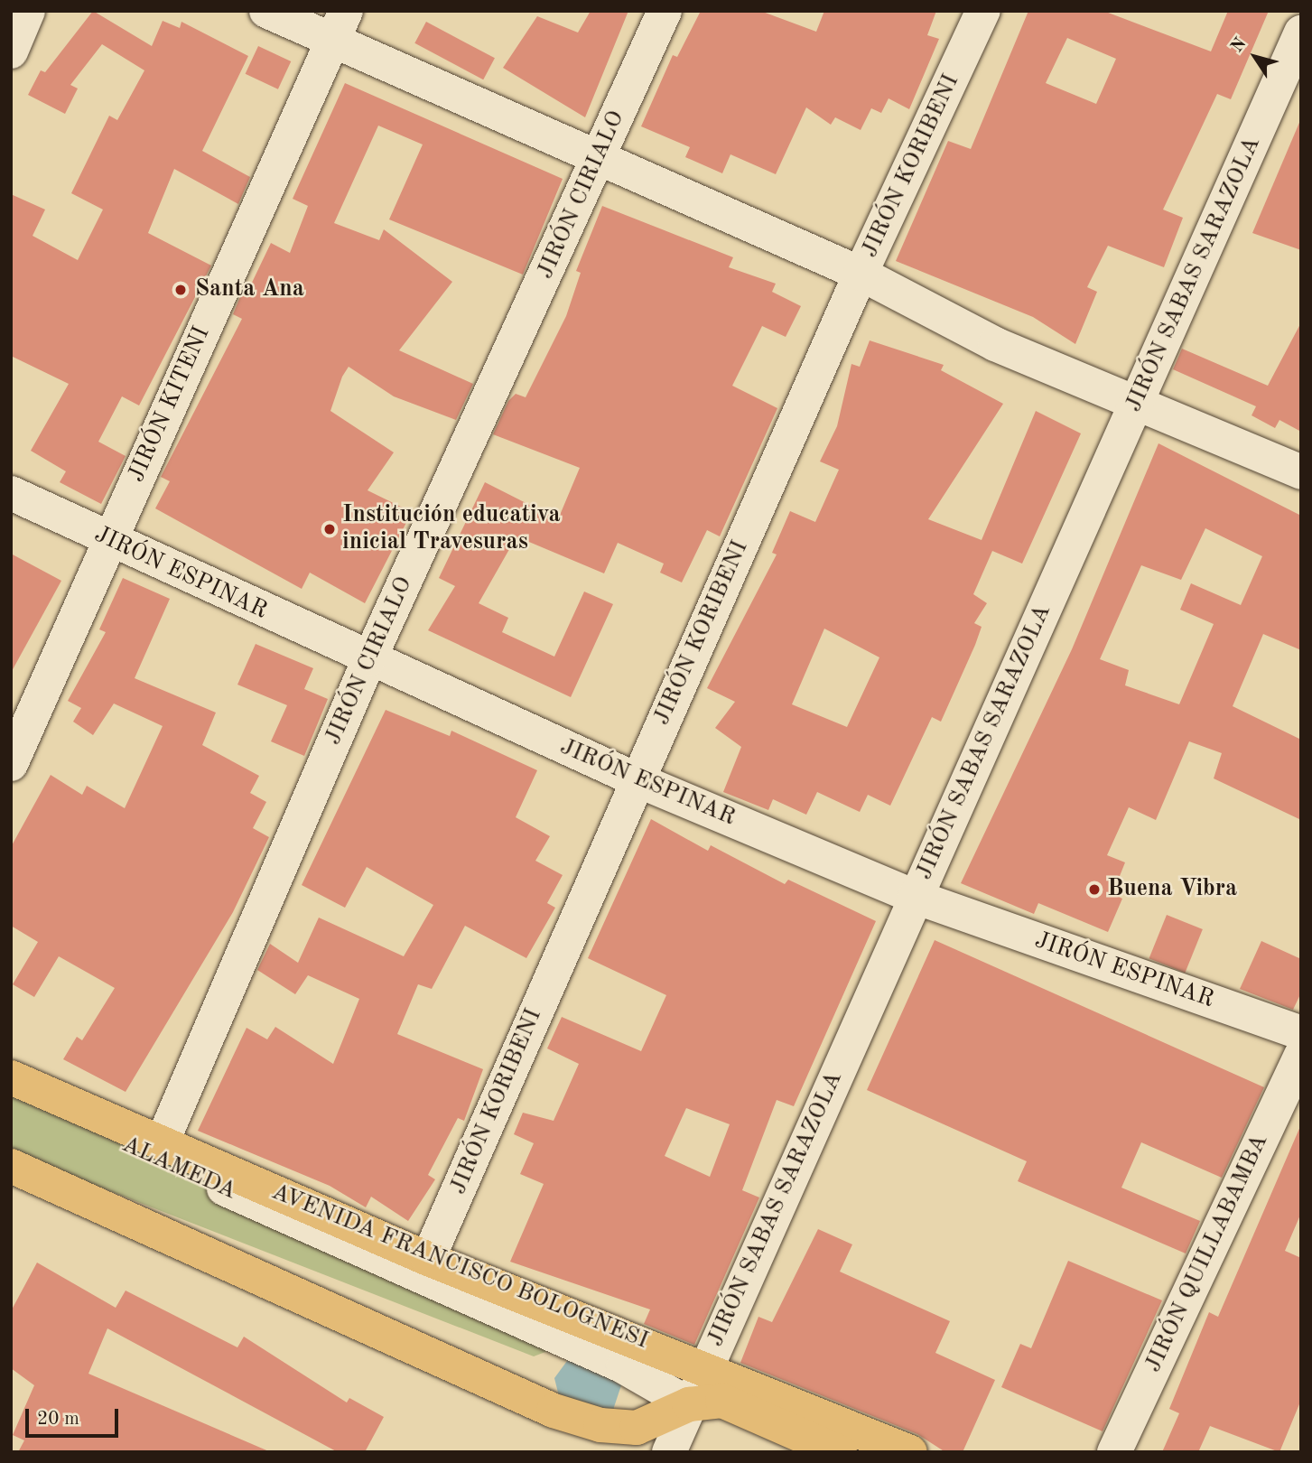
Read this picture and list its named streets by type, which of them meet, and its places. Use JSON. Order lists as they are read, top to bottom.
{
  "streets": {
    "main road": ["AVENIDA FRANCISCO BOLOGNESI"],
    "street": [
      "JIRÓN KORIBENI",
      "JIRÓN CIRIALO",
      "JIRÓN SABAS SARAZOLA",
      "JIRÓN KITENI",
      "JIRÓN ESPINAR",
      "ALAMEDA",
      "JIRÓN QUILLABAMBA"
    ]
  },
  "crossings": [
    ["JIRÓN KORIBENI", "JIRÓN ESPINAR"],
    ["JIRÓN KORIBENI", "AVENIDA FRANCISCO BOLOGNESI"],
    ["JIRÓN CIRIALO", "JIRÓN ESPINAR"],
    ["JIRÓN CIRIALO", "AVENIDA FRANCISCO BOLOGNESI"],
    ["JIRÓN SABAS SARAZOLA", "JIRÓN ESPINAR"],
    ["JIRÓN SABAS SARAZOLA", "ALAMEDA"],
    ["JIRÓN SABAS SARAZOLA", "AVENIDA FRANCISCO BOLOGNESI"],
    ["JIRÓN KITENI", "JIRÓN ESPINAR"]
  ],
  "places": ["Santa Ana", "Institución educativa inicial Travesuras", "Buena Vibra"],
  "scale_bar": "20 m",
  "north": "top left"
}
